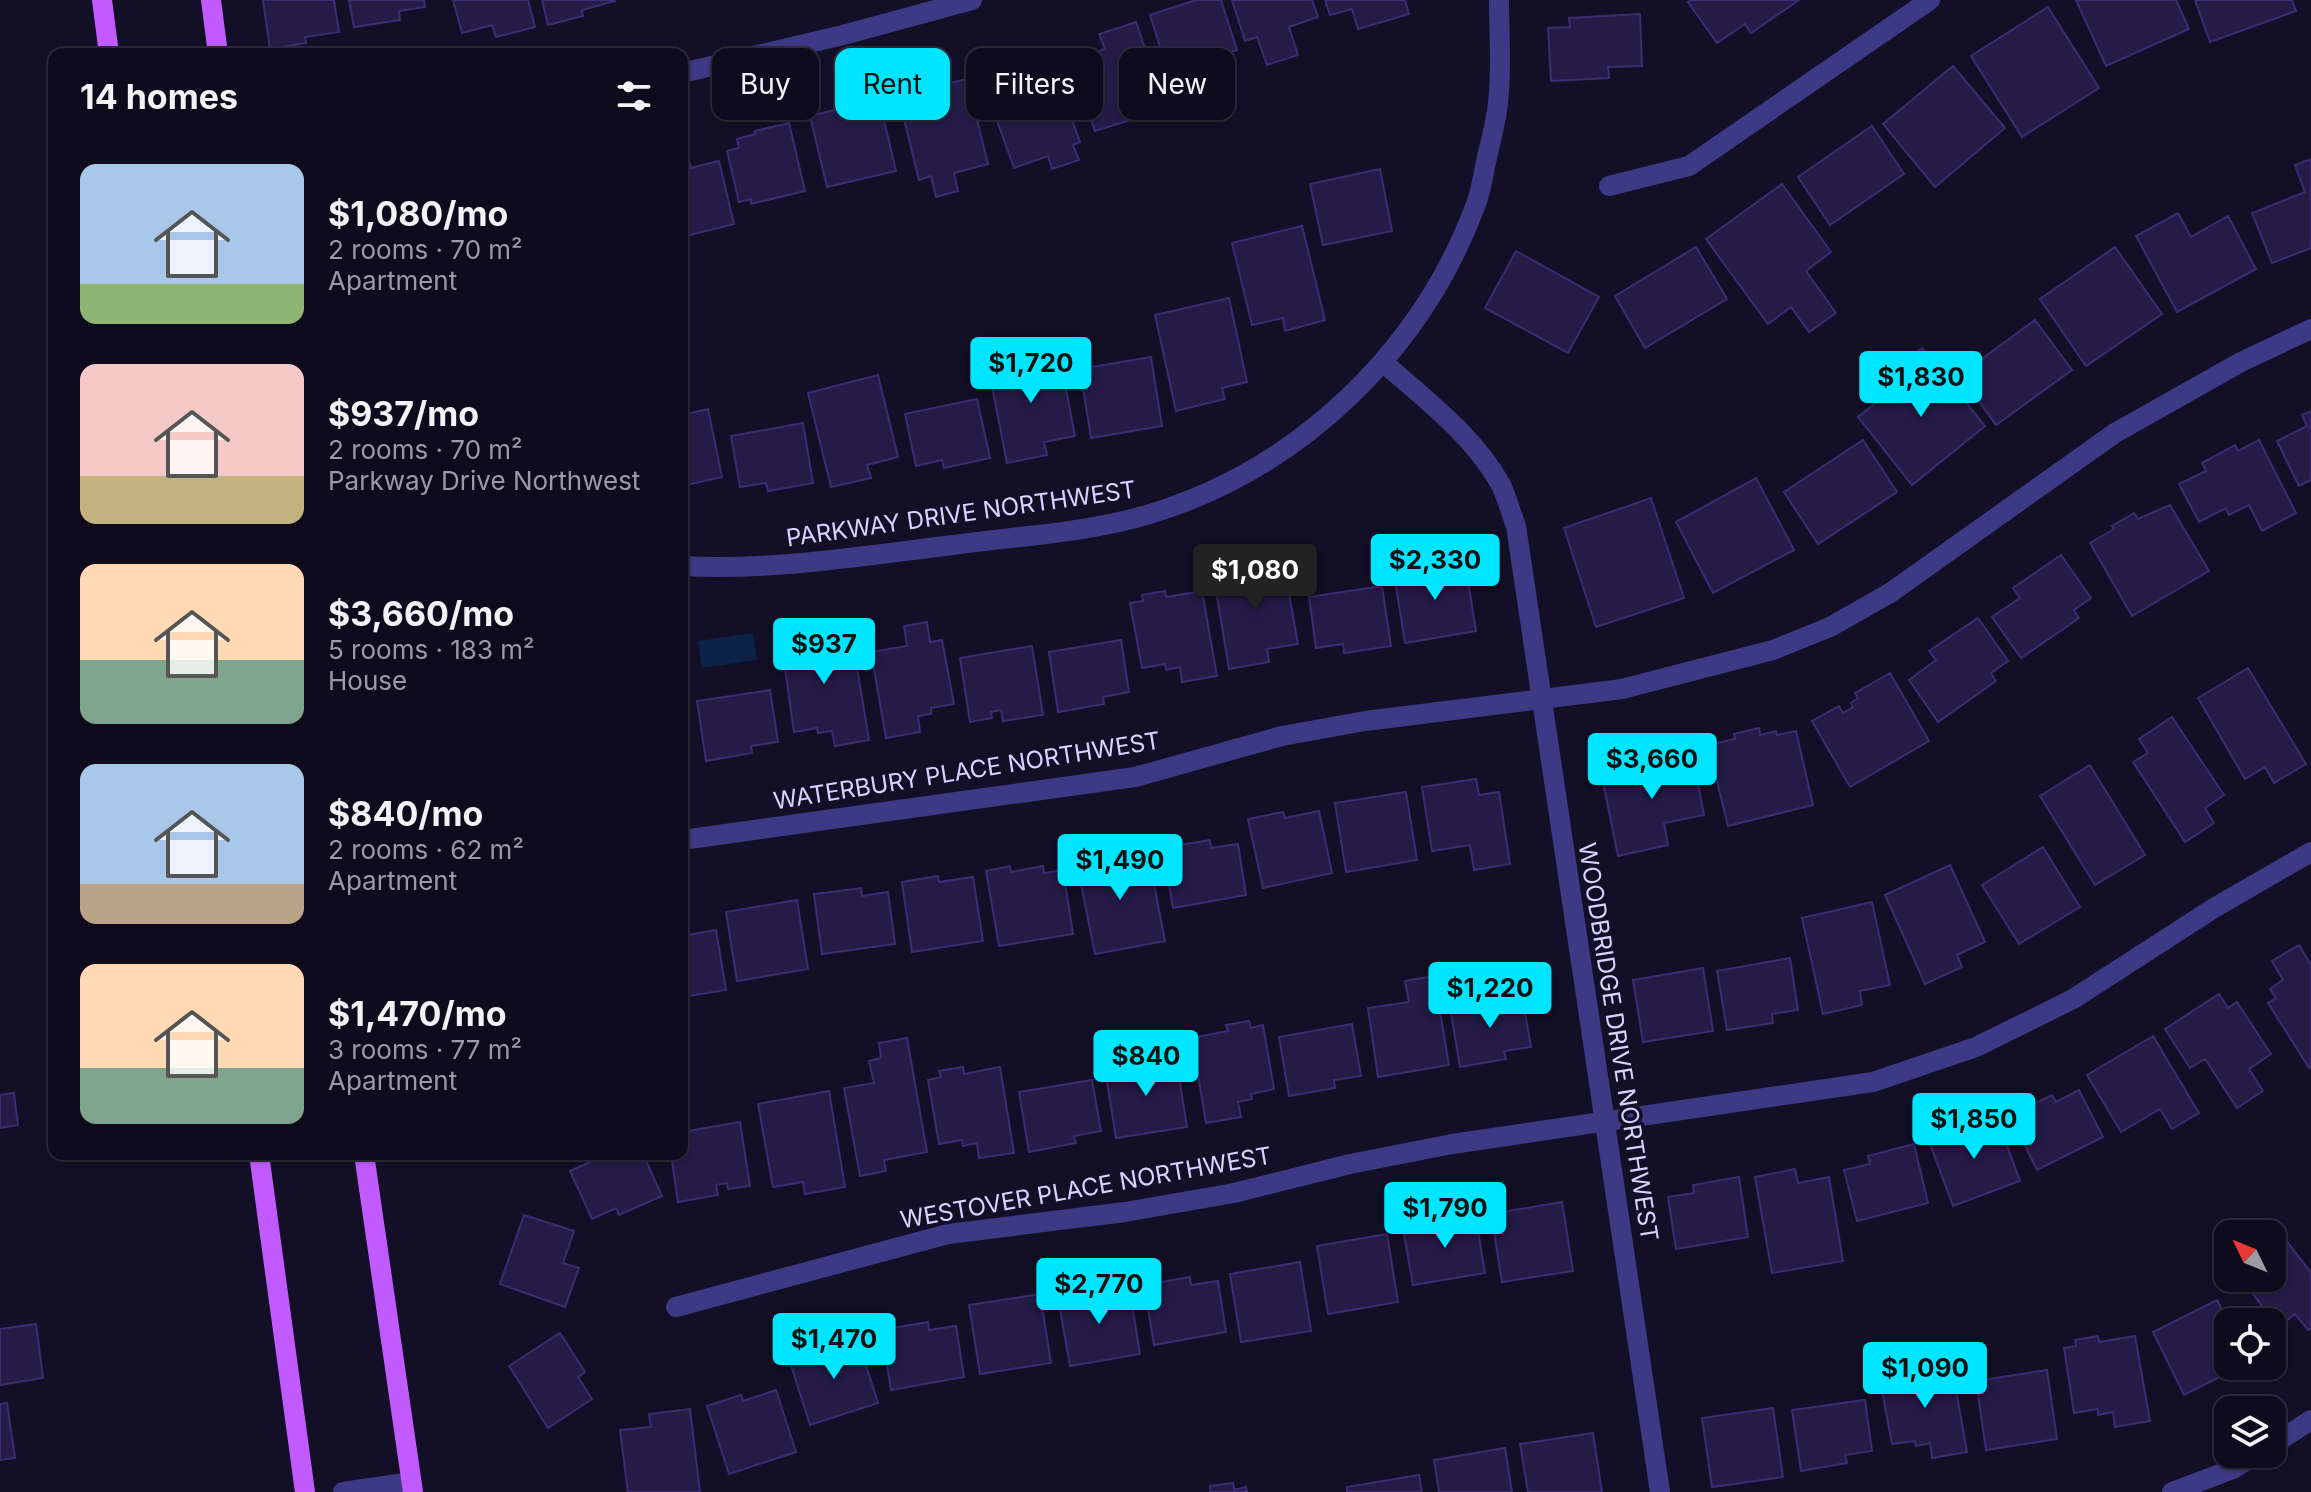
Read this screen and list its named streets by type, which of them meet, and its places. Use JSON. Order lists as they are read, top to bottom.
{
  "streets": {
    "street": [
      "PARKWAY DRIVE NORTHWEST",
      "WATERBURY PLACE NORTHWEST",
      "WOODBRIDGE DRIVE NORTHWEST",
      "WESTOVER PLACE NORTHWEST"
    ]
  },
  "crossings": [
    ["PARKWAY DRIVE NORTHWEST", "WOODBRIDGE DRIVE NORTHWEST"],
    ["WATERBURY PLACE NORTHWEST", "WOODBRIDGE DRIVE NORTHWEST"],
    ["WOODBRIDGE DRIVE NORTHWEST", "WESTOVER PLACE NORTHWEST"]
  ],
  "north": "top left",
  "page": {
    "chip": [
      "Buy",
      "Rent",
      "Filters",
      "New"
    ],
    "heading": "14 homes",
    "list": [
      {
        "name": "$1,080/mo",
        "note": "2 rooms · 70 m² · Apartment"
      },
      {
        "name": "$937/mo",
        "note": "2 rooms · 70 m² · Parkway Drive Northwest"
      },
      {
        "name": "$3,660/mo",
        "note": "5 rooms · 183 m² · House"
      },
      {
        "name": "$840/mo",
        "note": "2 rooms · 62 m² · Apartment"
      },
      {
        "name": "$1,470/mo",
        "note": "3 rooms · 77 m² · Apartment"
      }
    ],
    "price": [
      "$1,720",
      "$1,830",
      "$2,330",
      "$1,080",
      "$937",
      "$3,660",
      "$1,490",
      "$1,220",
      "$840",
      "$1,850",
      "$1,790",
      "$2,770",
      "$1,470",
      "$1,090"
    ]
  }
}
